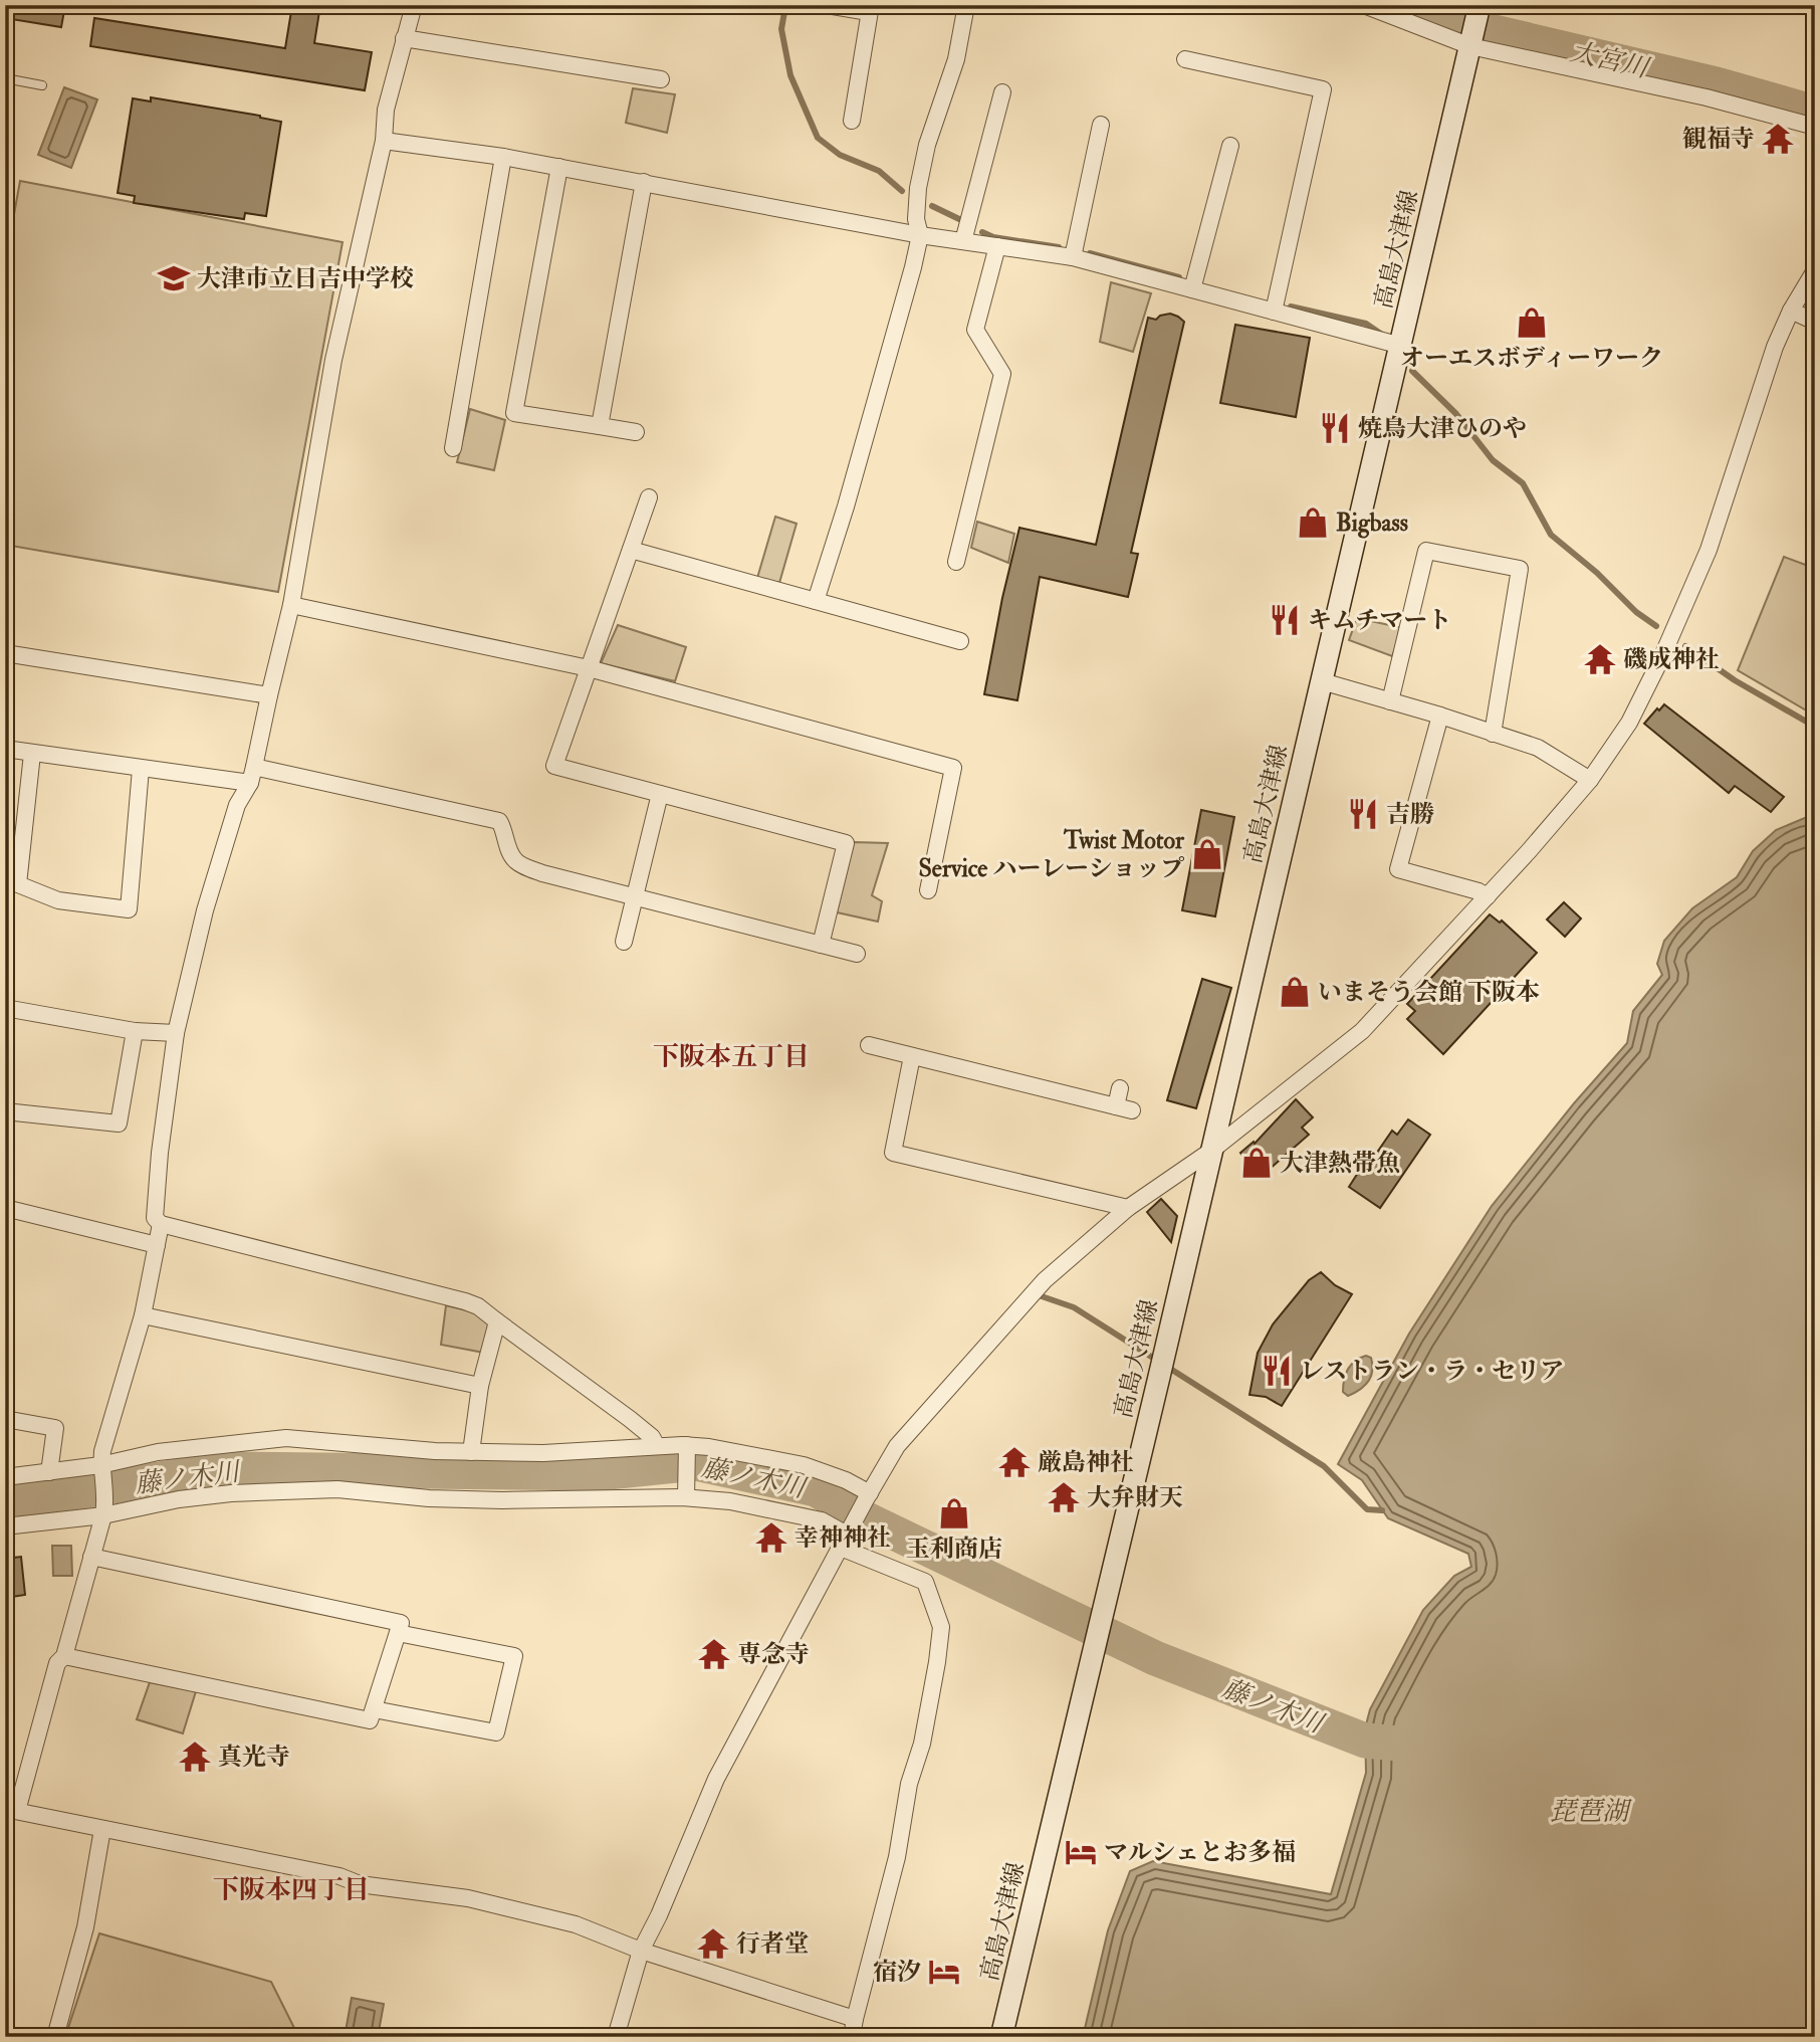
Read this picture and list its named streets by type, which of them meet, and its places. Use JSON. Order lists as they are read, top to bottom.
{
  "streets": {
    "main road": ["高島大津線"]
  },
  "districts": ["下阪本五丁目", "下阪本四丁目"],
  "water": ["大宮川", "藤ノ木川", "琵琶湖"],
  "places": {
    "temple": [
      "観福寺",
      "磯成神社",
      "厳島神社",
      "大弁財天",
      "幸神神社",
      "専念寺",
      "真光寺",
      "行者堂"
    ],
    "school or university": ["大津市立日吉中学校"],
    "shop": [
      "オーエスボディーワーク",
      "Bigbass",
      "Twist Motor Service ハーレーショップ",
      "いまそう会館 下阪本",
      "大津熱帯魚",
      "玉利商店"
    ],
    "restaurant": [
      "焼鳥大津ひのや",
      "キムチマート",
      "吉勝",
      "レストラン・ラ・セリア"
    ],
    "hotel": ["マルシェとお多福", "宿汐"]
  }
}
